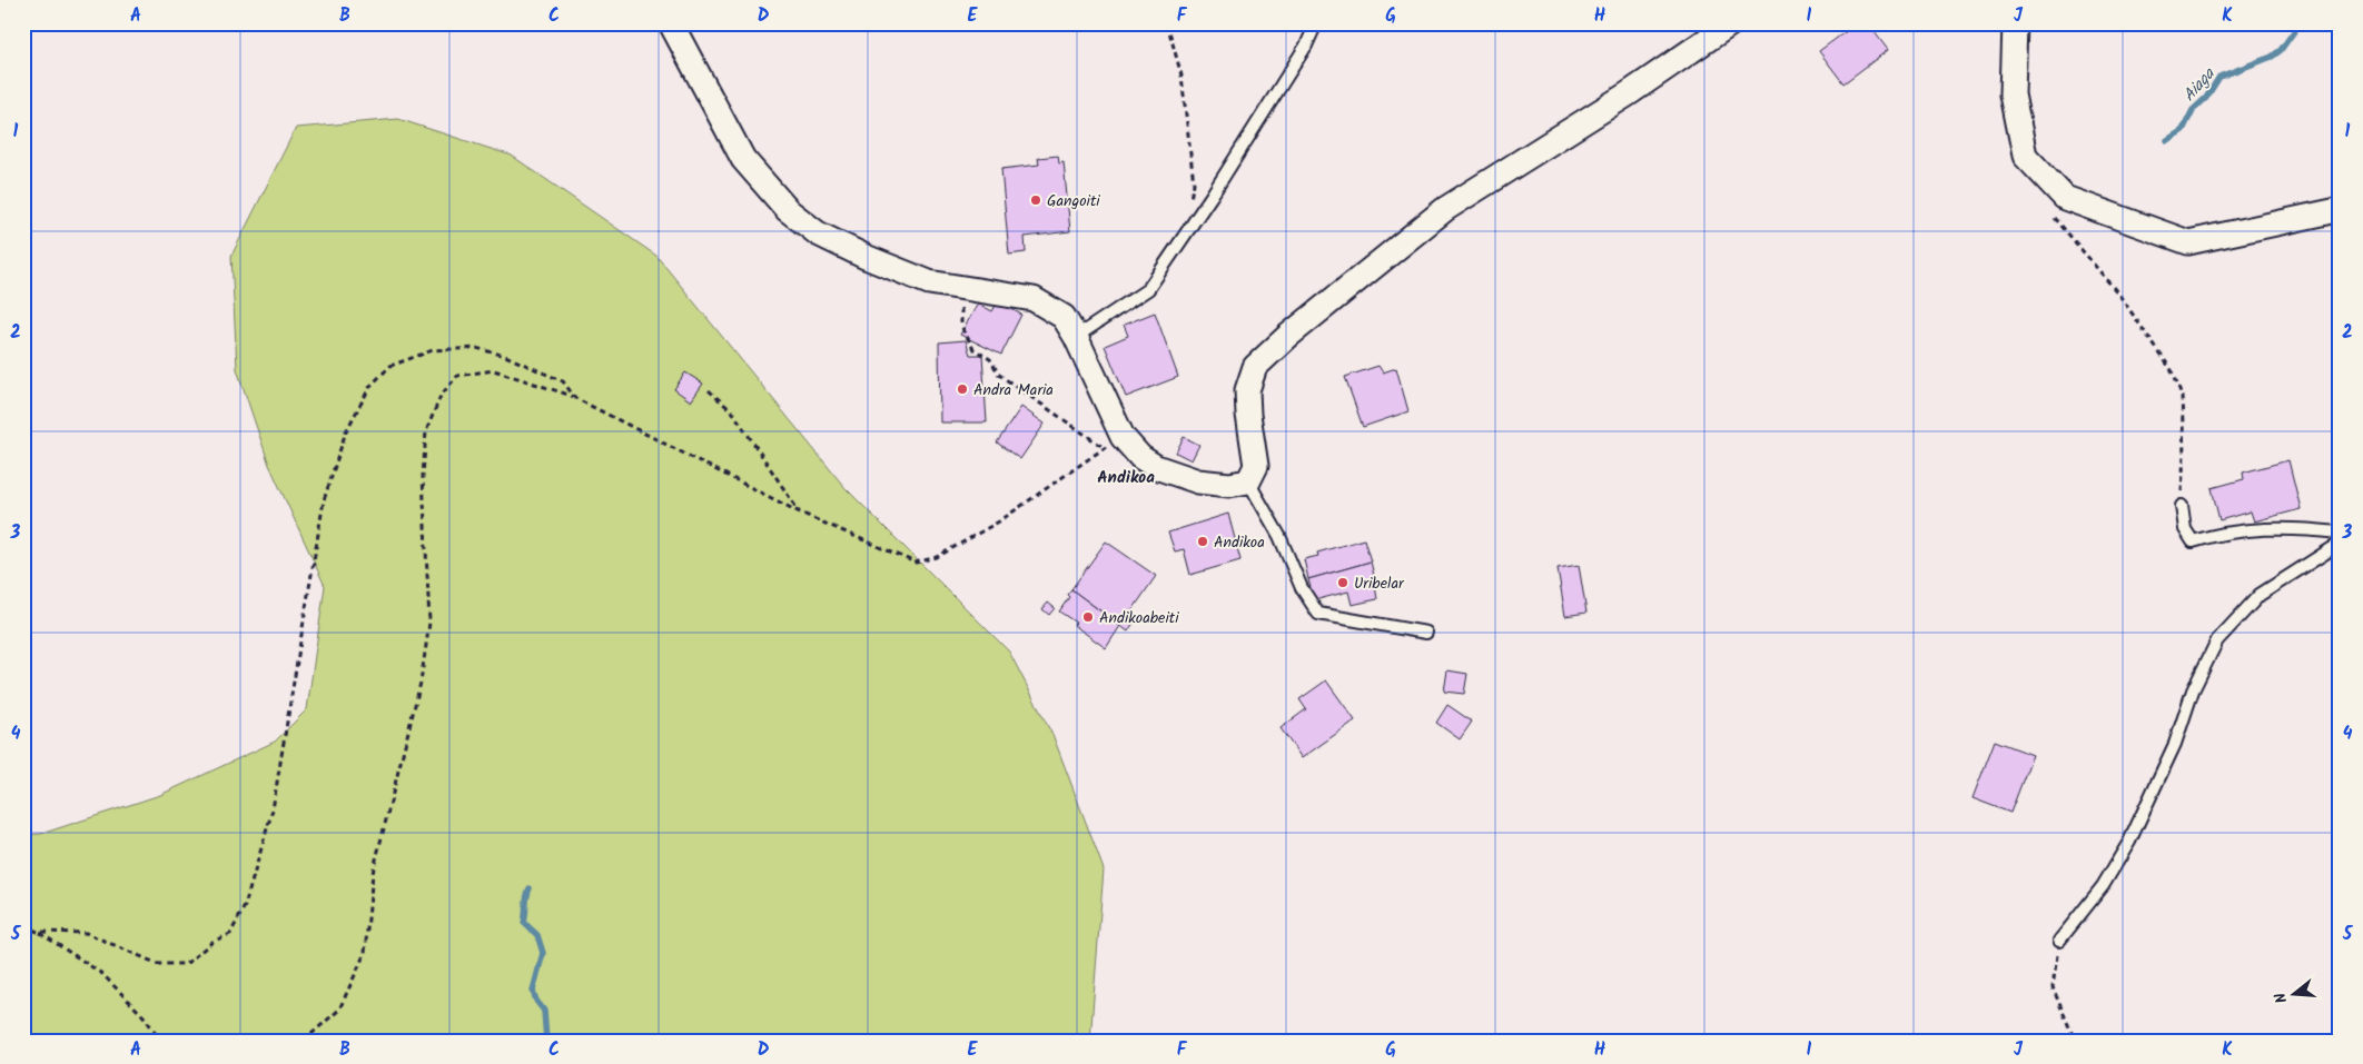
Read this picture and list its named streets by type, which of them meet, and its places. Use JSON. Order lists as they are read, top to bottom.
{
  "districts": ["Andikoa"],
  "water": ["Aiaga"],
  "places": [
    "Gangoiti",
    "Andra Maria",
    "Andikoa",
    "Uribelar",
    "Andikoabeiti"
  ],
  "north": "left",
  "grid": {
    "columns": [
      "A",
      "B",
      "C",
      "D",
      "E",
      "F",
      "G",
      "H",
      "I",
      "J",
      "K"
    ],
    "rows": [
      "1",
      "2",
      "3",
      "4",
      "5"
    ]
  }
}
